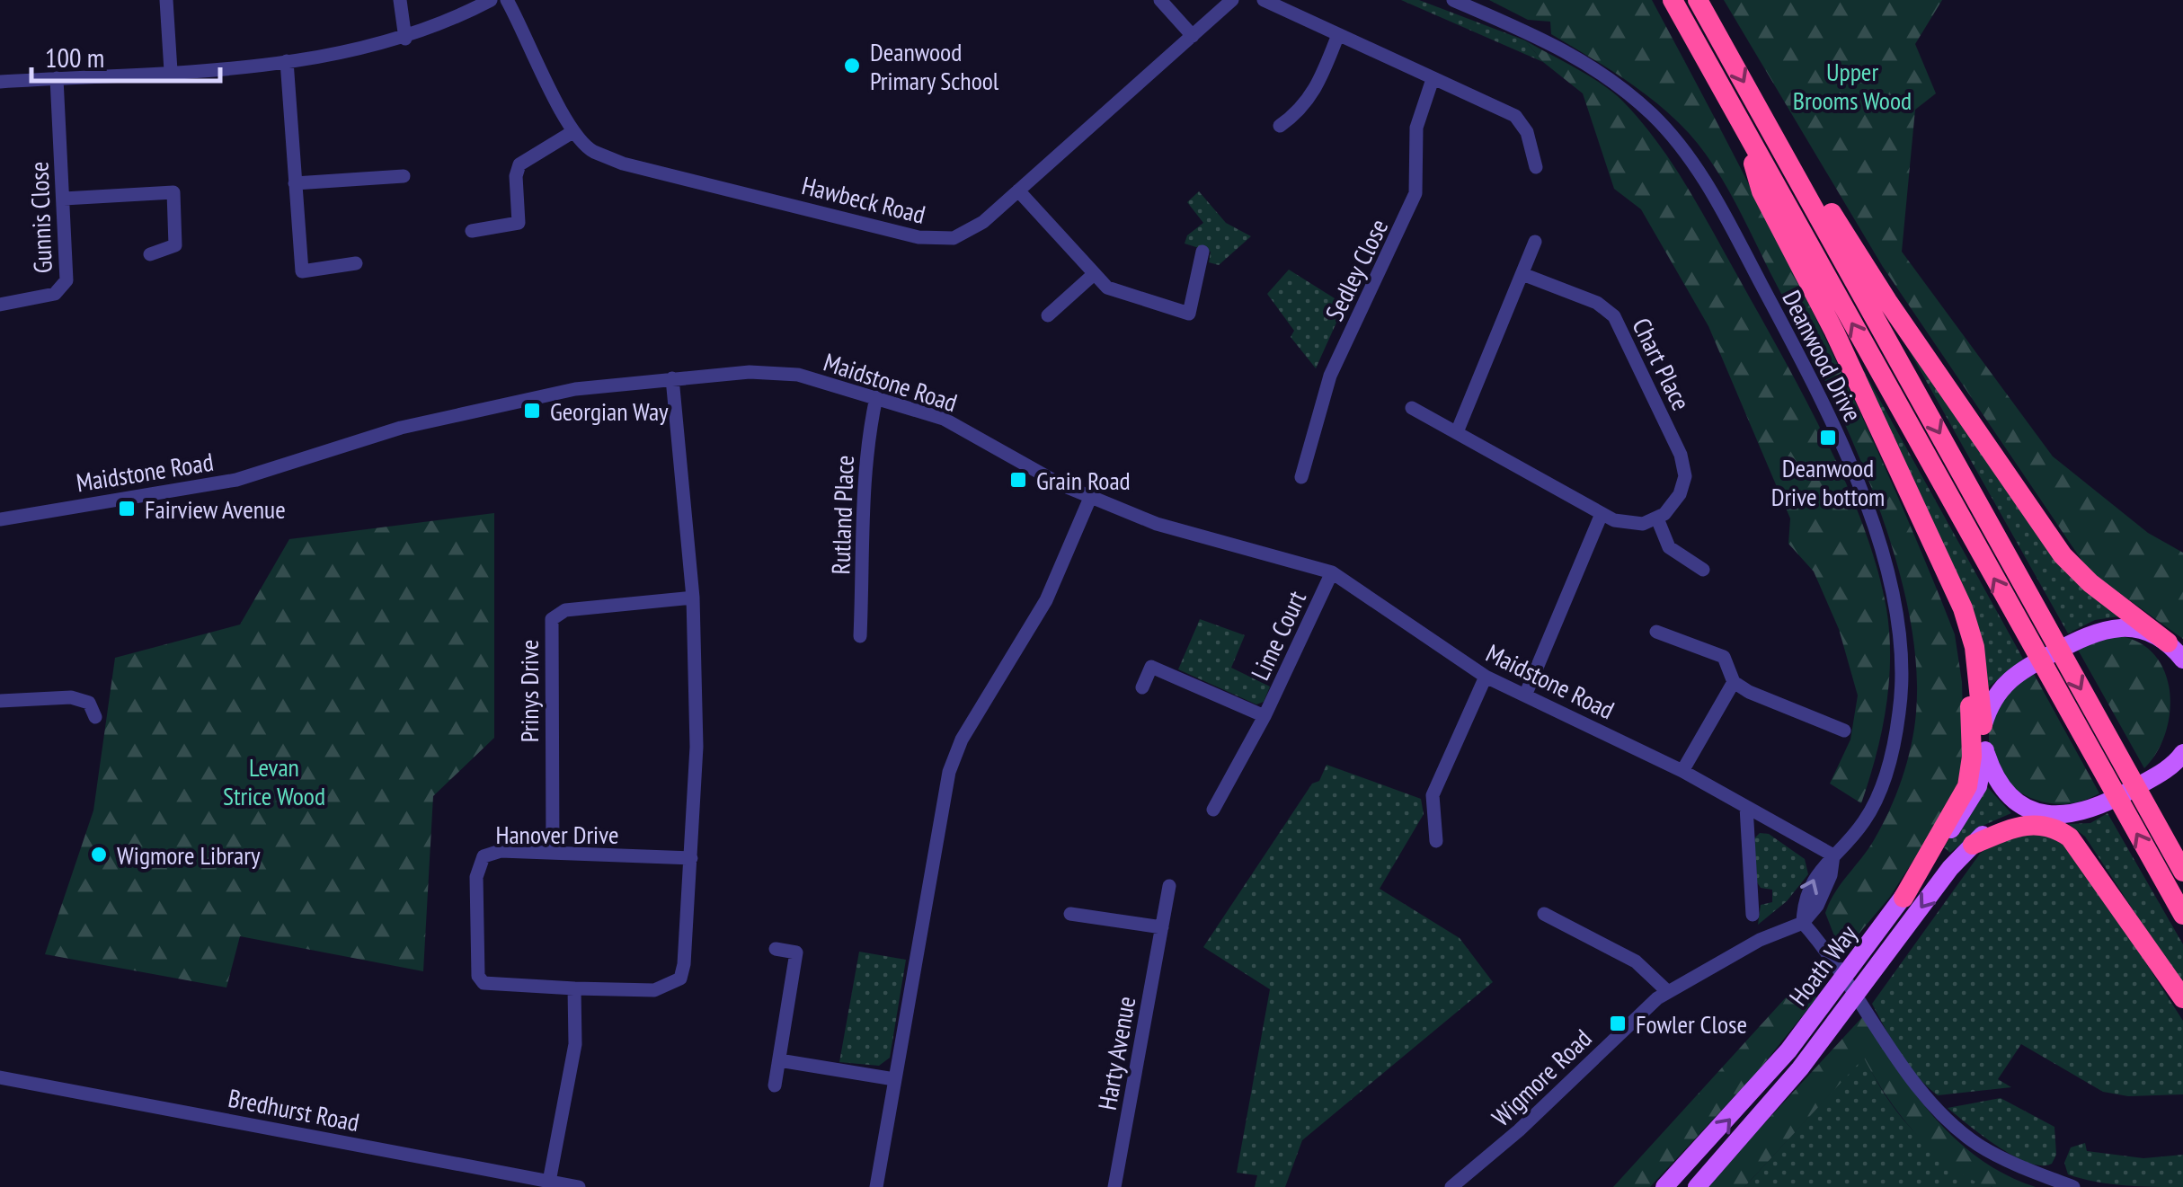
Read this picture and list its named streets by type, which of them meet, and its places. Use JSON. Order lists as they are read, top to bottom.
{
  "streets": {
    "main road": ["Hoath Way"],
    "street": [
      "Hawbeck Road",
      "Gunnis Close",
      "Sedley Close",
      "Deanwood Drive",
      "Chart Place",
      "Maidstone Road",
      "Rutland Place",
      "Lime Court",
      "Prinys Drive",
      "Hanover Drive",
      "Harty Avenue",
      "Wigmore Road",
      "Bredhurst Road"
    ]
  },
  "crossings": [
    ["Deanwood Drive", "Maidstone Road"],
    ["Deanwood Drive", "Wigmore Road"],
    ["Maidstone Road", "Rutland Place"],
    ["Maidstone Road", "Lime Court"],
    ["Prinys Drive", "Hanover Drive"]
  ],
  "parks": ["Upper Brooms Wood", "Levan Strice Wood"],
  "places": {
    "other": ["Deanwood Primary School", "Wigmore Library"],
    "transit": [
      "Georgian Way",
      "Deanwood Drive bottom",
      "Grain Road",
      "Fairview Avenue",
      "Fowler Close"
    ]
  },
  "scale_bar": "100 m"
}
